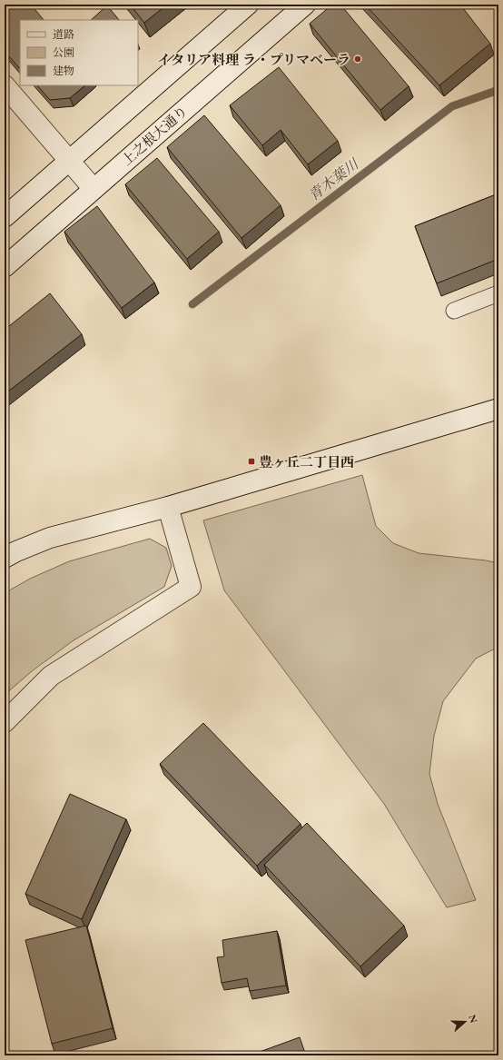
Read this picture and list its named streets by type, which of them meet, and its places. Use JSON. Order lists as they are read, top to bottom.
{
  "streets": {
    "street": ["上之根大通り"]
  },
  "water": ["青木葉川"],
  "places": {
    "other": ["イタリア料理 ラ・プリマベーラ"],
    "transit": ["豊ヶ丘二丁目西"]
  },
  "legend": ["道路", "公園", "建物"],
  "north": "right"
}
